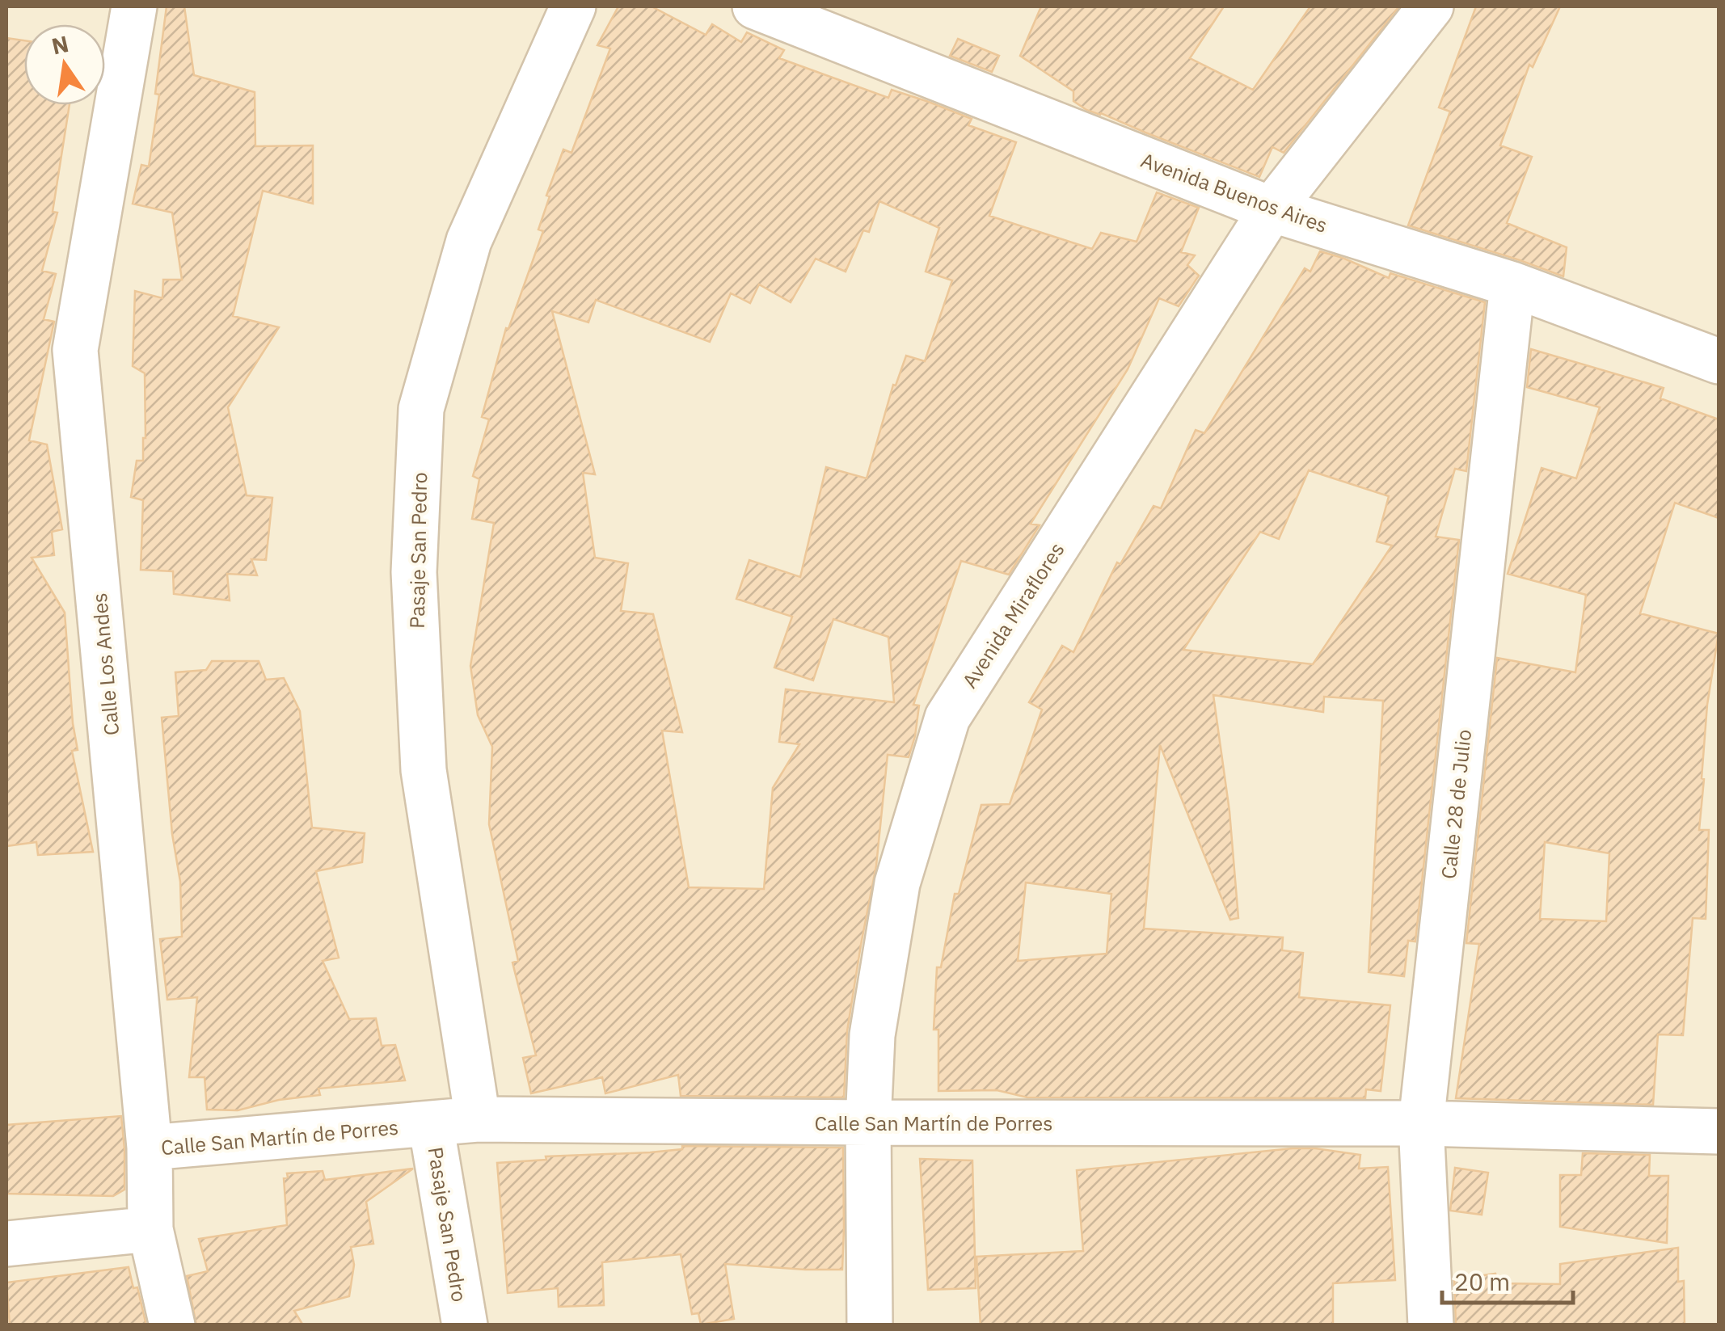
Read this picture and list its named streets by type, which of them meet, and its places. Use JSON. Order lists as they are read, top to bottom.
{
  "streets": {
    "street": [
      "Avenida Buenos Aires",
      "Pasaje San Pedro",
      "Avenida Miraflores",
      "Calle Los Andes",
      "Calle 28 de Julio",
      "Calle San Martín de Porres"
    ]
  },
  "crossings": [
    ["Avenida Buenos Aires", "Avenida Miraflores"],
    ["Avenida Buenos Aires", "Calle 28 de Julio"],
    ["Pasaje San Pedro", "Calle San Martín de Porres"],
    ["Avenida Miraflores", "Calle San Martín de Porres"],
    ["Calle Los Andes", "Calle San Martín de Porres"],
    ["Calle 28 de Julio", "Calle San Martín de Porres"]
  ],
  "scale_bar": "20 m",
  "north": "top"
}
